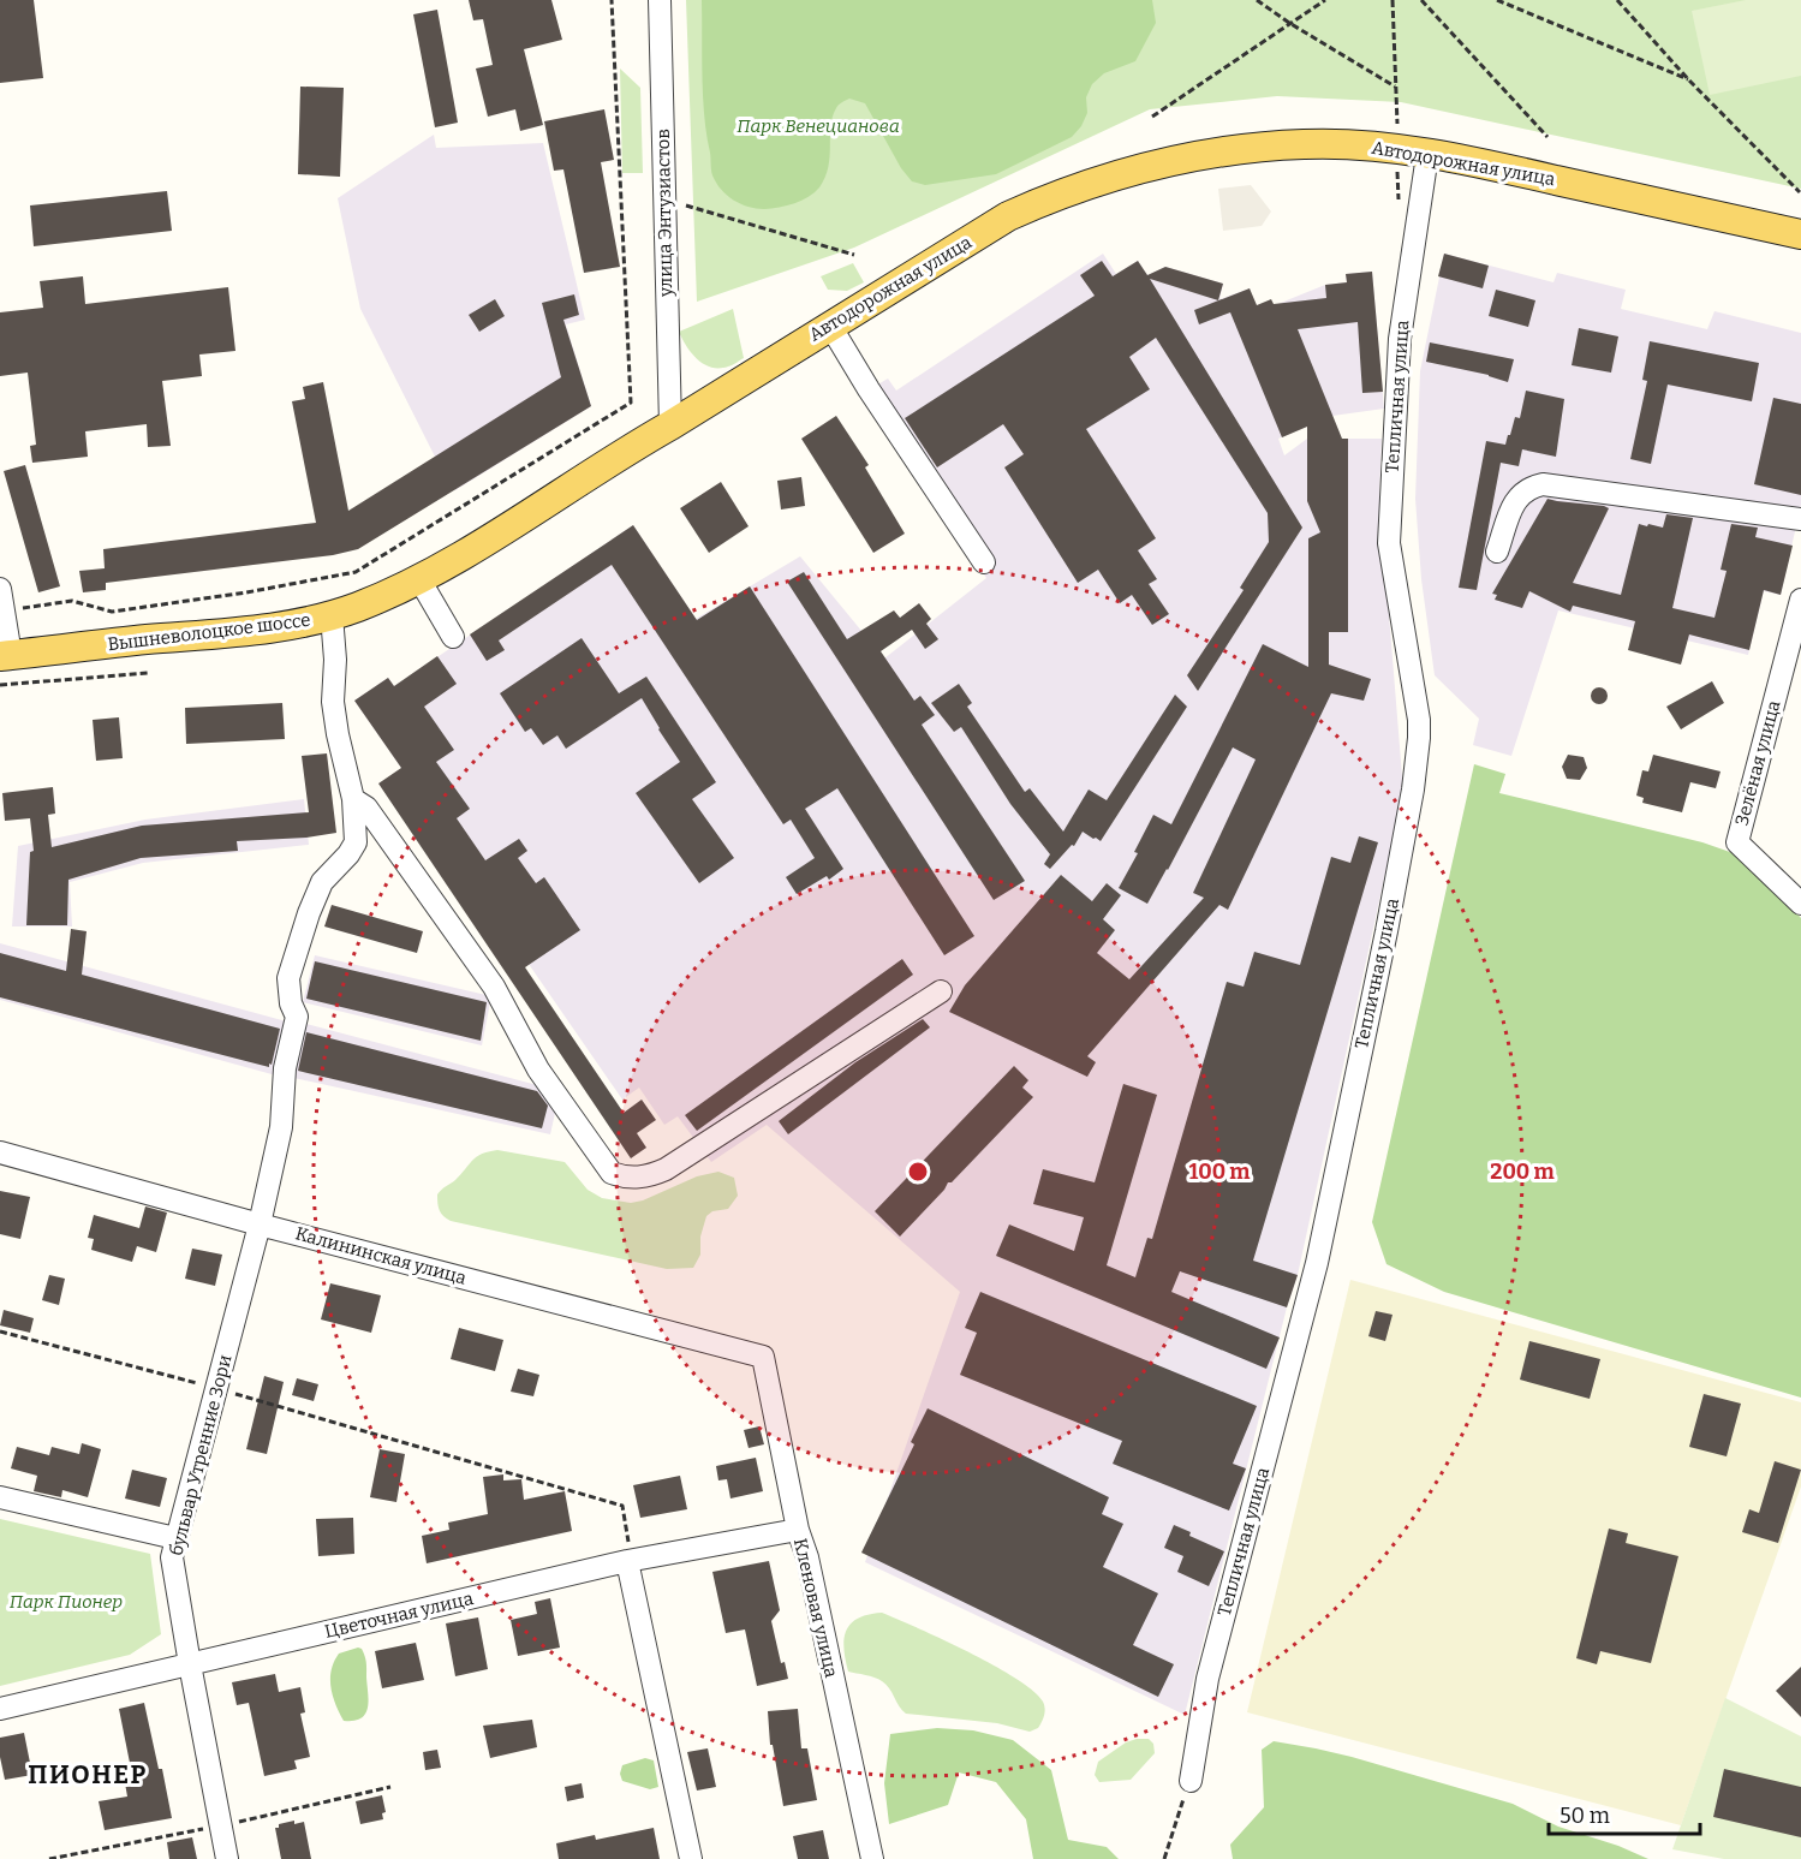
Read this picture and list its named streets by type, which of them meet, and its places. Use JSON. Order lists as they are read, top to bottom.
{
  "streets": {
    "main road": ["Автодорожная улица", "Вышневолоцкое шоссе"],
    "street": [
      "улица Энтузиастов",
      "Тепличная улица",
      "Зелёная улица",
      "Калининская улица",
      "бульвар Утренние Зори",
      "Кленовая улица",
      "Цветочная улица"
    ]
  },
  "crossings": [
    ["Автодорожная улица", "улица Энтузиастов"],
    ["Автодорожная улица", "Тепличная улица"],
    ["Автодорожная улица", "Вышневолоцкое шоссе"],
    ["улица Энтузиастов", "Вышневолоцкое шоссе"],
    ["Вышневолоцкое шоссе", "бульвар Утренние Зори"],
    ["Калининская улица", "бульвар Утренние Зори"],
    ["Калининская улица", "Кленовая улица"],
    ["бульвар Утренние Зори", "Цветочная улица"],
    ["Кленовая улица", "Цветочная улица"]
  ],
  "districts": ["ПИОНЕР"],
  "parks": ["Парк Венецианова", "Парк Пионер"],
  "scale_bar": "50 m",
  "rings": ["100 m", "200 m"]
}
